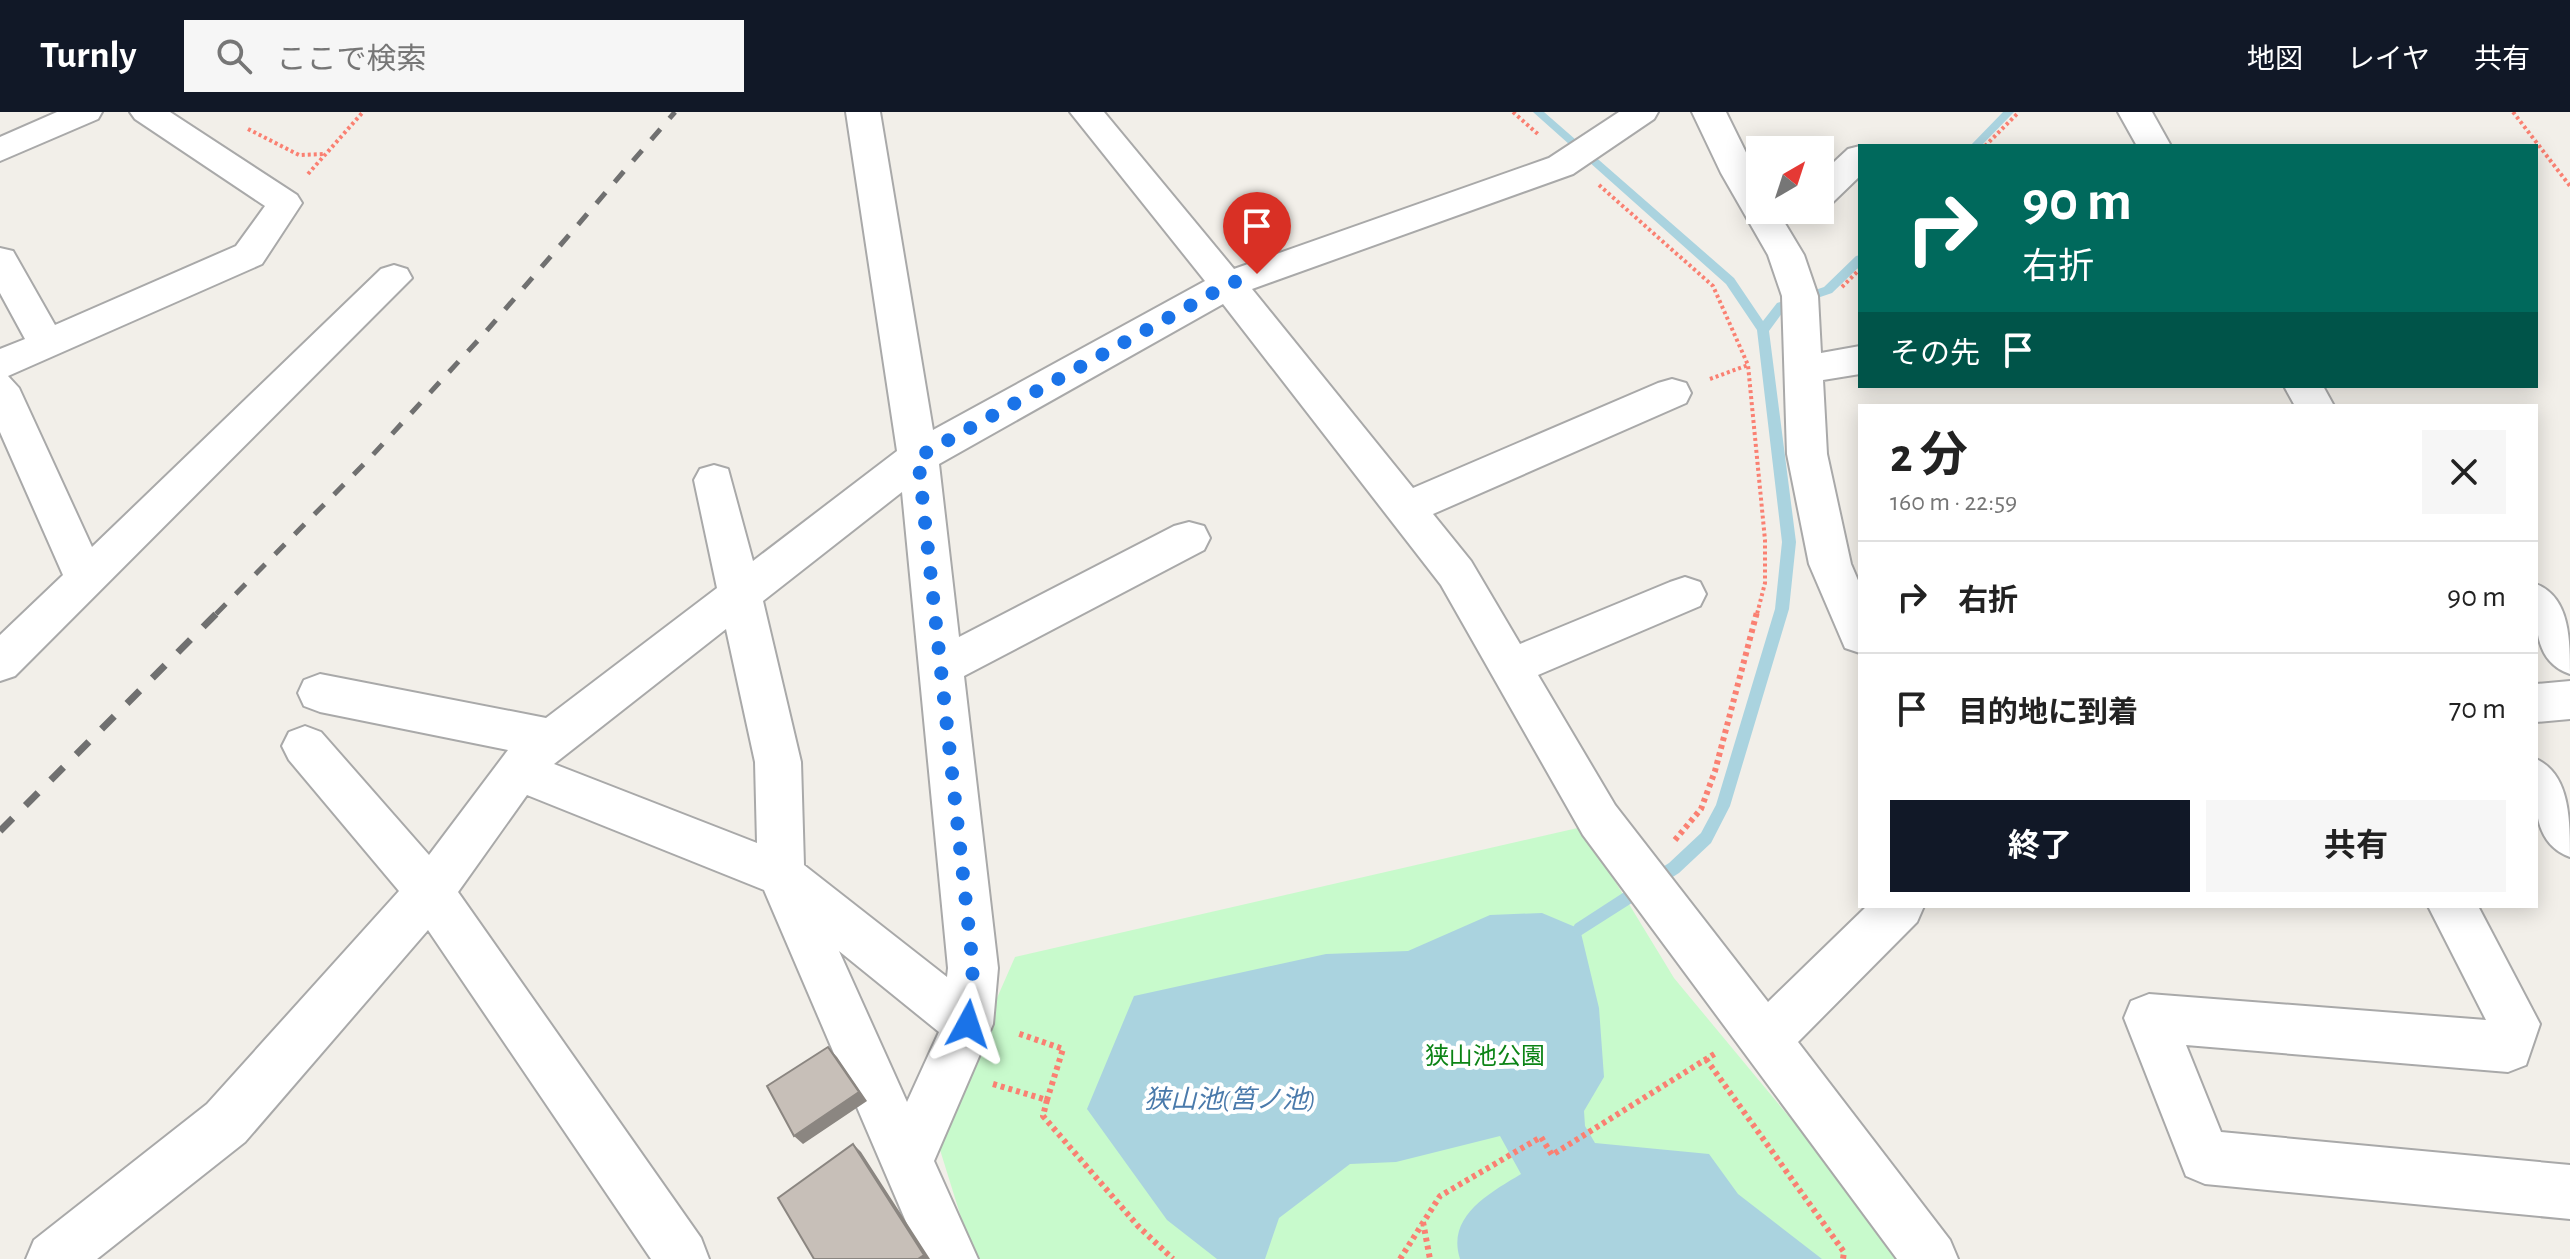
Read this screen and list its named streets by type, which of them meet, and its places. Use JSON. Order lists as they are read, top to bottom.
{
  "water": ["狭山池(筥ノ池)"],
  "parks": ["狭山池公園"],
  "north": "top right",
  "page": {
    "header": "Turnly",
    "search": "ここで検索",
    "nav": ["地図", "レイヤ", "共有"],
    "turn": ["90 m", "右折"],
    "then": "その先",
    "heading": ["2 分", "160 m · 22:59"],
    "list": [
      {
        "name": "右折",
        "value": "90 m"
      },
      {
        "name": "目的地に到着",
        "value": "70 m"
      }
    ],
    "buttons": ["終了", "共有"]
  }
}
